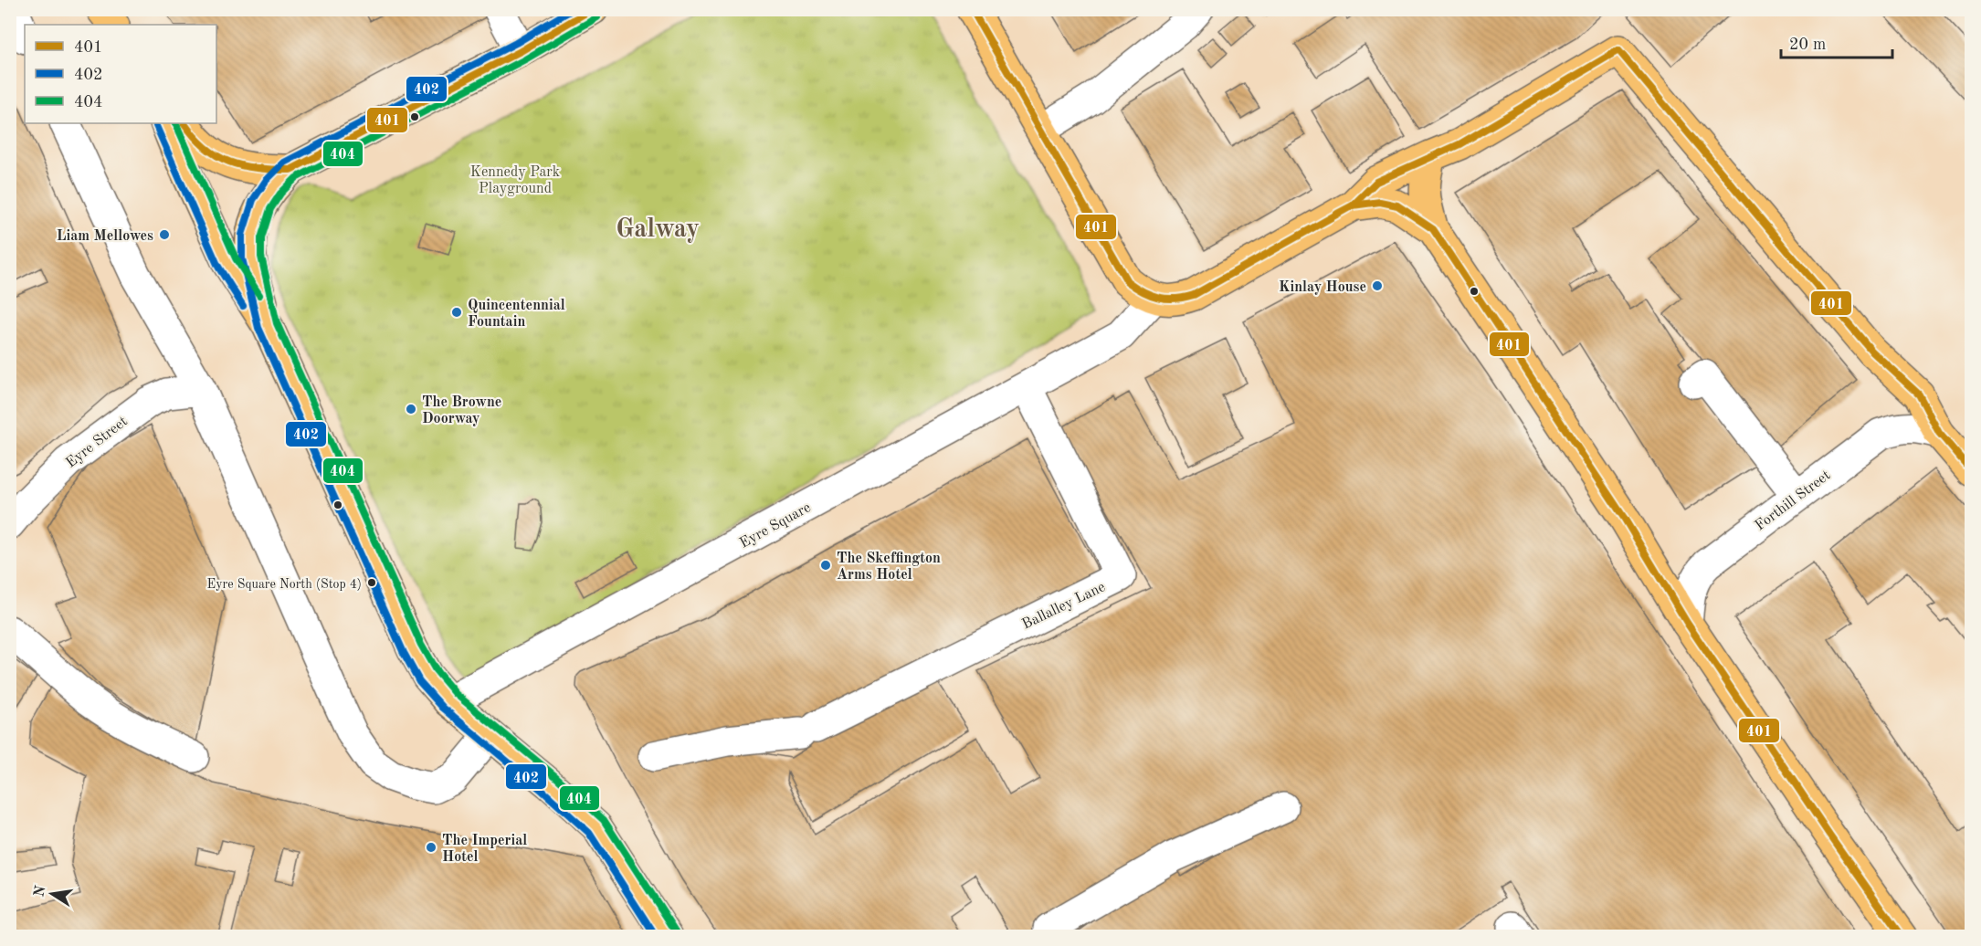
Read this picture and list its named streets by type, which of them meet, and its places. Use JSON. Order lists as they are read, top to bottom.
{
  "streets": {
    "street": [
      "Eyre Street",
      "Forthill Street",
      "Eyre Square",
      "Ballalley Lane"
    ]
  },
  "crossings": [
    ["Eyre Square", "Ballalley Lane"]
  ],
  "districts": ["Galway"],
  "parks": ["Kennedy Park Playground"],
  "places": [
    "Liam Mellowes",
    "Kinlay House",
    "Quincentennial Fountain",
    "The Browne Doorway",
    "The Skeffington Arms Hotel",
    "Eyre Square North (Stop 4)",
    "The Imperial Hotel"
  ],
  "lines": ["transit line 401", "transit line 402", "transit line 404"],
  "legend": ["401", "402", "404"],
  "scale_bar": "20 m",
  "north": "left"
}
